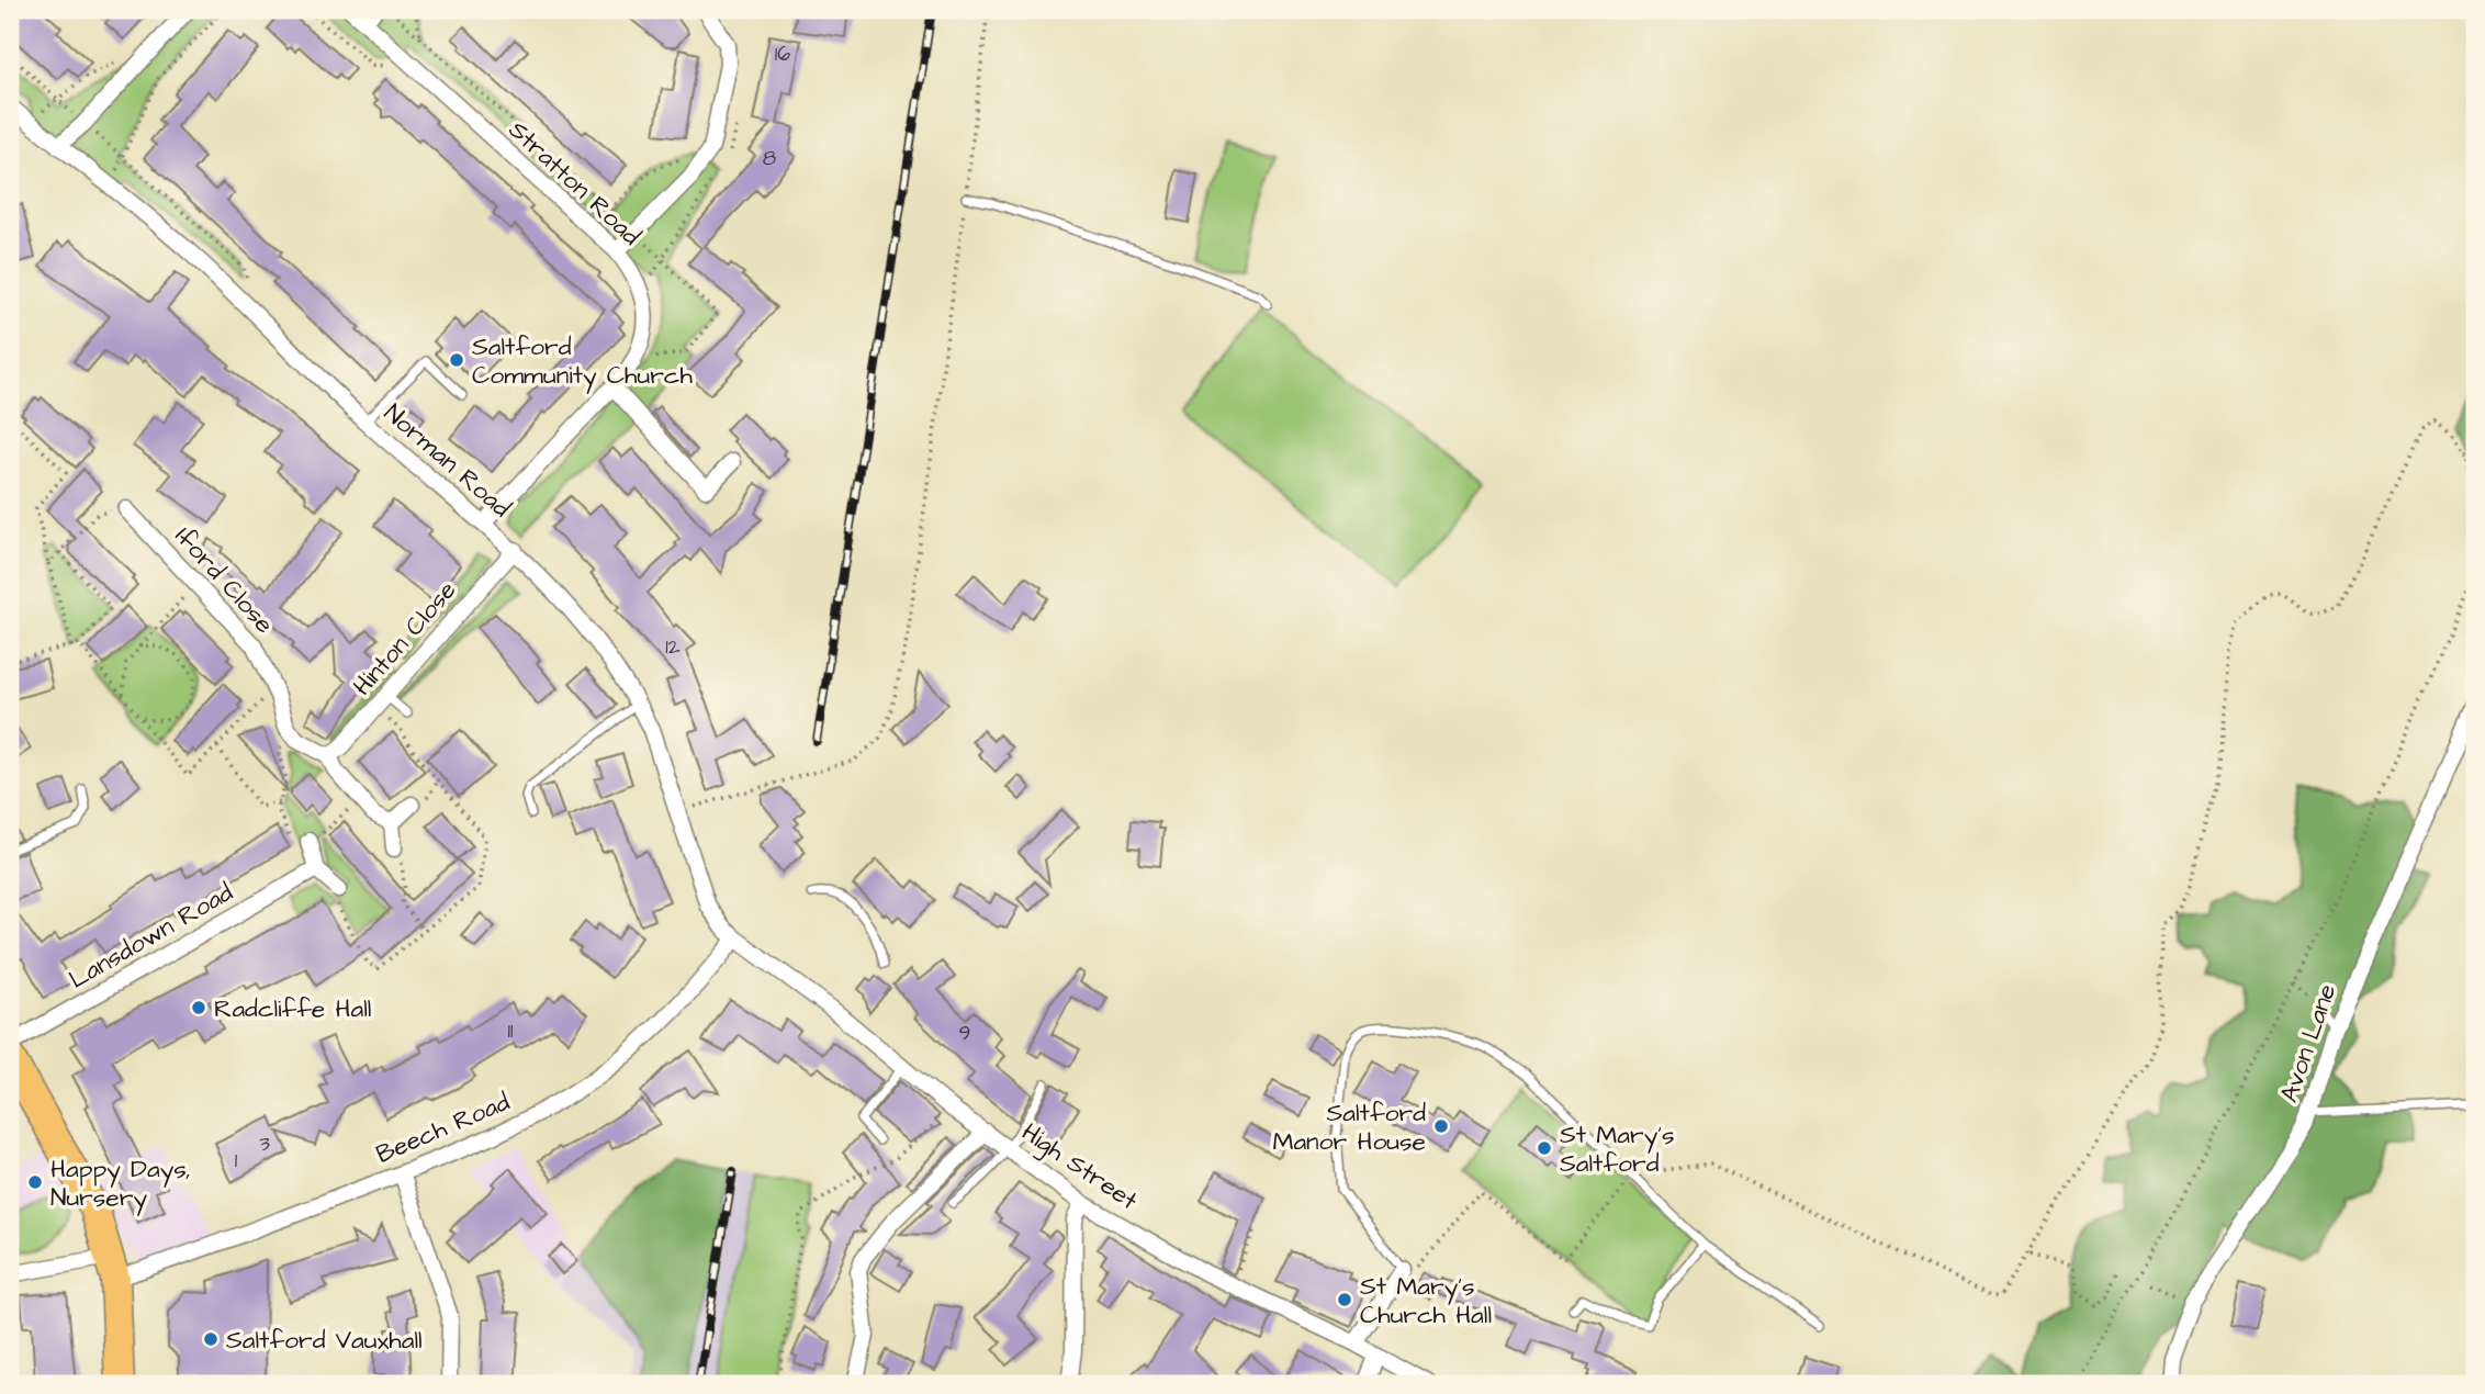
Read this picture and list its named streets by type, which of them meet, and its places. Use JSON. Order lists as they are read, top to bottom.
{
  "streets": {
    "street": [
      "Stratton Road",
      "Norman Road",
      "Iford Close",
      "Hinton Close",
      "Lansdown Road",
      "Avon Lane",
      "Beech Road",
      "High Street"
    ]
  },
  "crossings": [
    ["Stratton Road", "Norman Road"],
    ["Norman Road", "Hinton Close"],
    ["Norman Road", "Beech Road"],
    ["Norman Road", "High Street"],
    ["Beech Road", "High Street"]
  ],
  "places": [
    "Saltford Community Church",
    "Radcliffe Hall",
    "Saltford Manor House",
    "St Mary's Saltford",
    "Happy Days, Nursery",
    "St Mary's Church Hall",
    "Saltford Vauxhall"
  ],
  "house_numbers": [
    "16",
    "8",
    "12",
    "11",
    "9",
    "3",
    "1"
  ]
}
